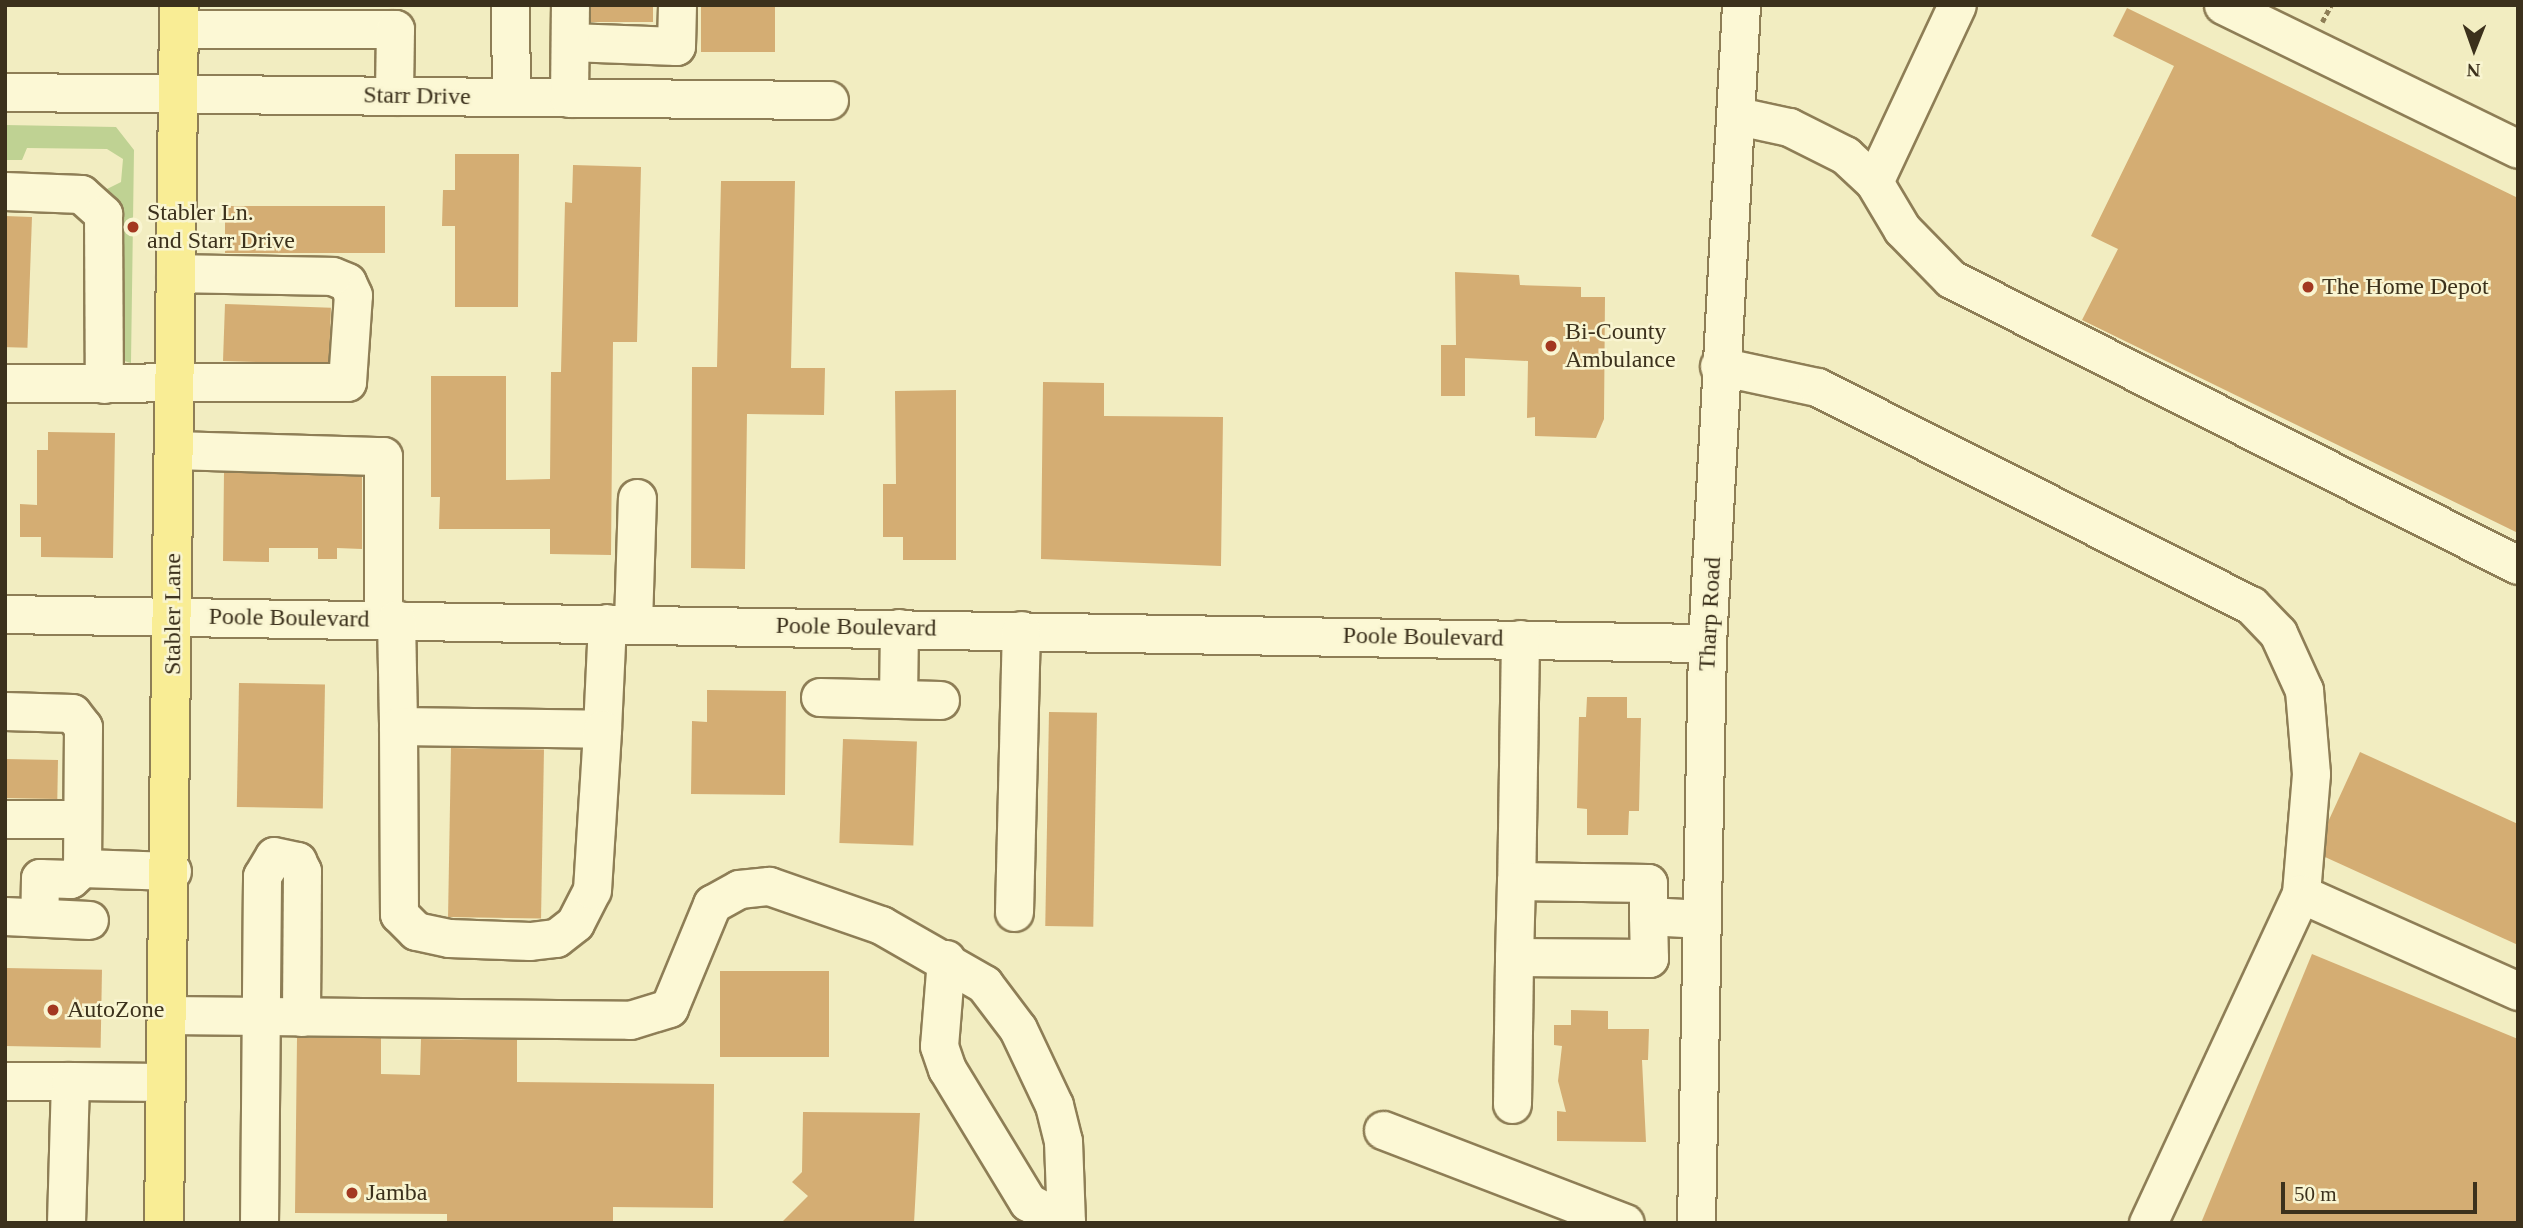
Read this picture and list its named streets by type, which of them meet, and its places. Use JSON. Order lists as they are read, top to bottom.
{
  "streets": {
    "main road": ["Stabler Lane"],
    "street": ["Starr Drive", "Tharp Road", "Poole Boulevard"]
  },
  "crossings": [
    ["Starr Drive", "Stabler Lane"],
    ["Stabler Lane", "Poole Boulevard"],
    ["Tharp Road", "Poole Boulevard"]
  ],
  "places": [
    "Stabler Ln. and Starr Drive",
    "The Home Depot",
    "Bi-County Ambulance",
    "AutoZone",
    "Jamba"
  ],
  "scale_bar": "50 m",
  "north": "bottom"
}
